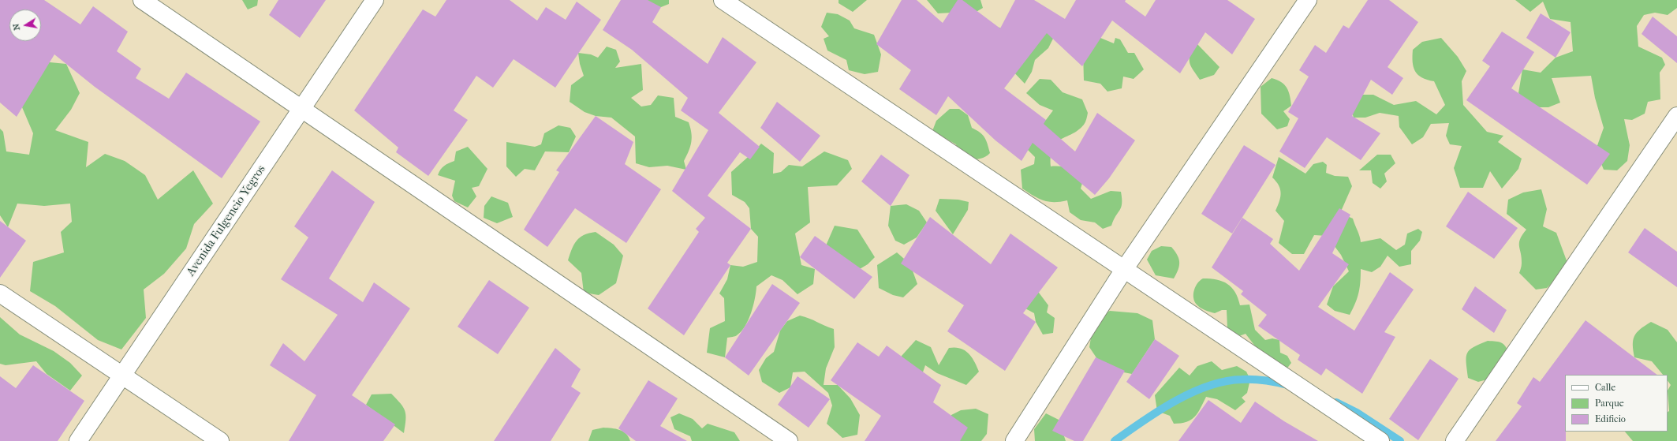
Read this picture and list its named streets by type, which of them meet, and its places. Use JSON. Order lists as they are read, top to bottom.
{
  "streets": {
    "street": ["Avenida Fulgencio Yegros"]
  },
  "legend": ["Calle", "Parque", "Edificio"],
  "north": "left"
}
